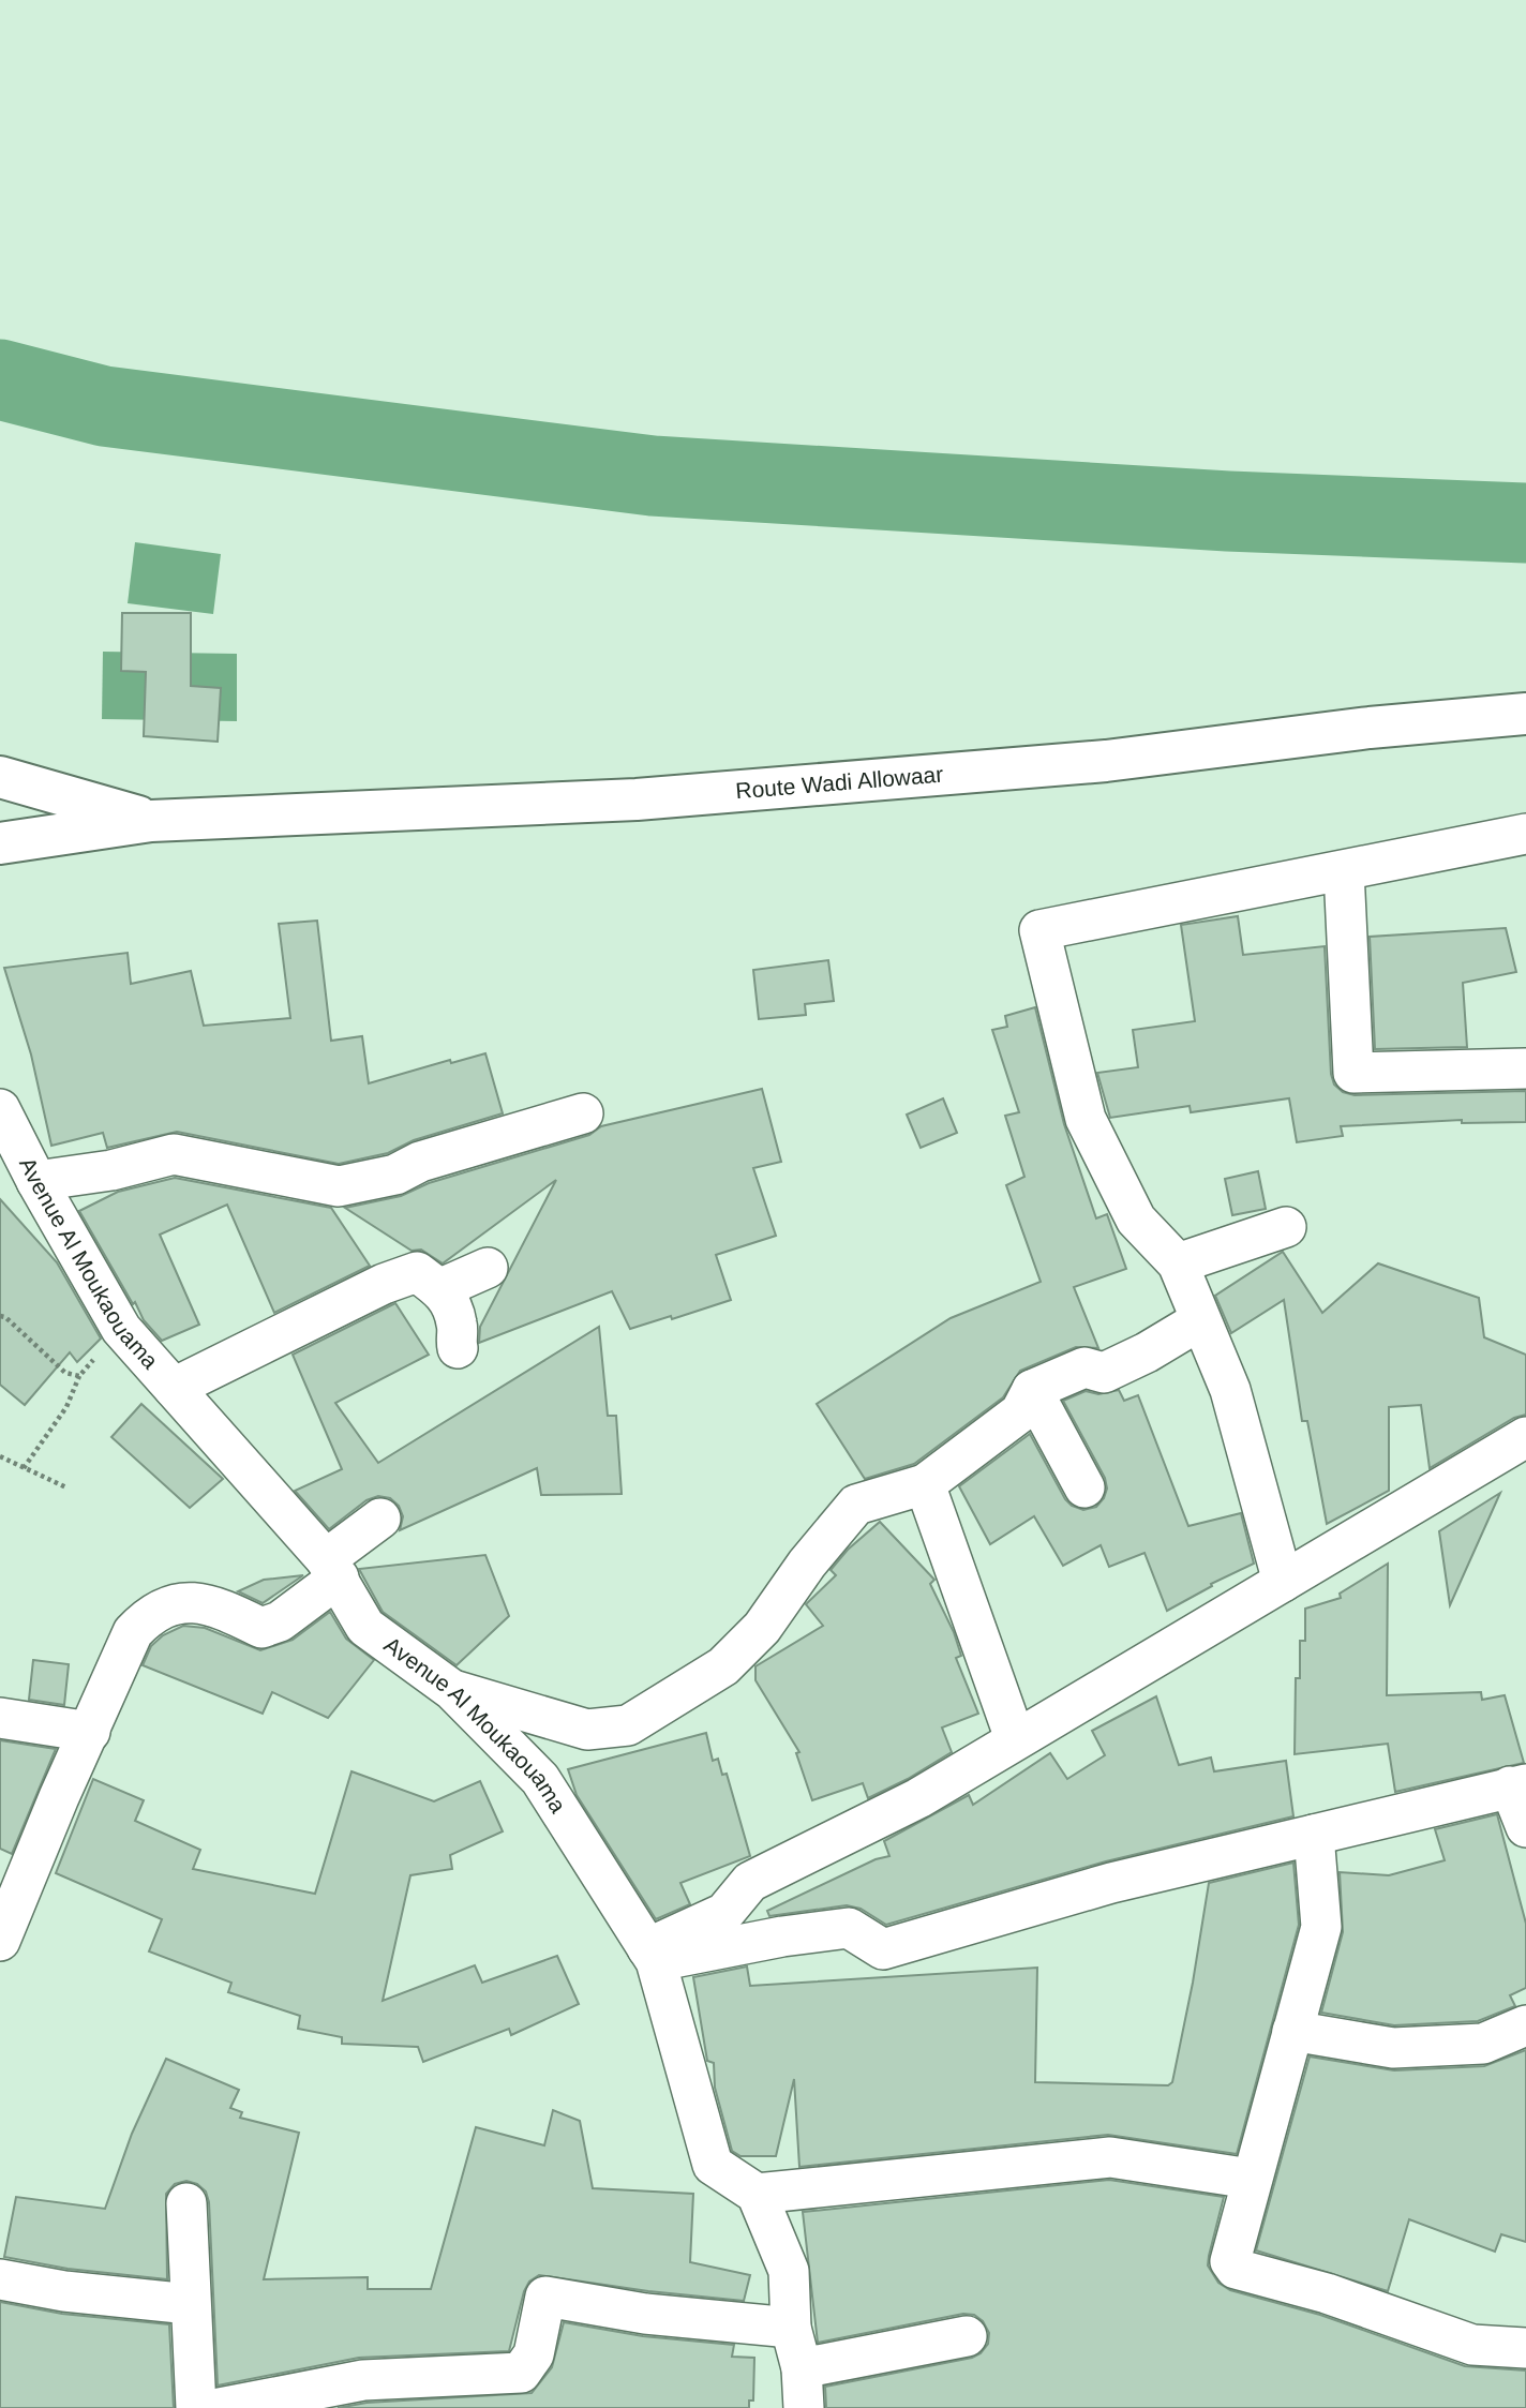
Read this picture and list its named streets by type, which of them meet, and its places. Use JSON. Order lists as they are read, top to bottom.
{
  "streets": {
    "street": ["Route Wadi Allowaar", "Avenue Al Moukaouama"]
  }
}
